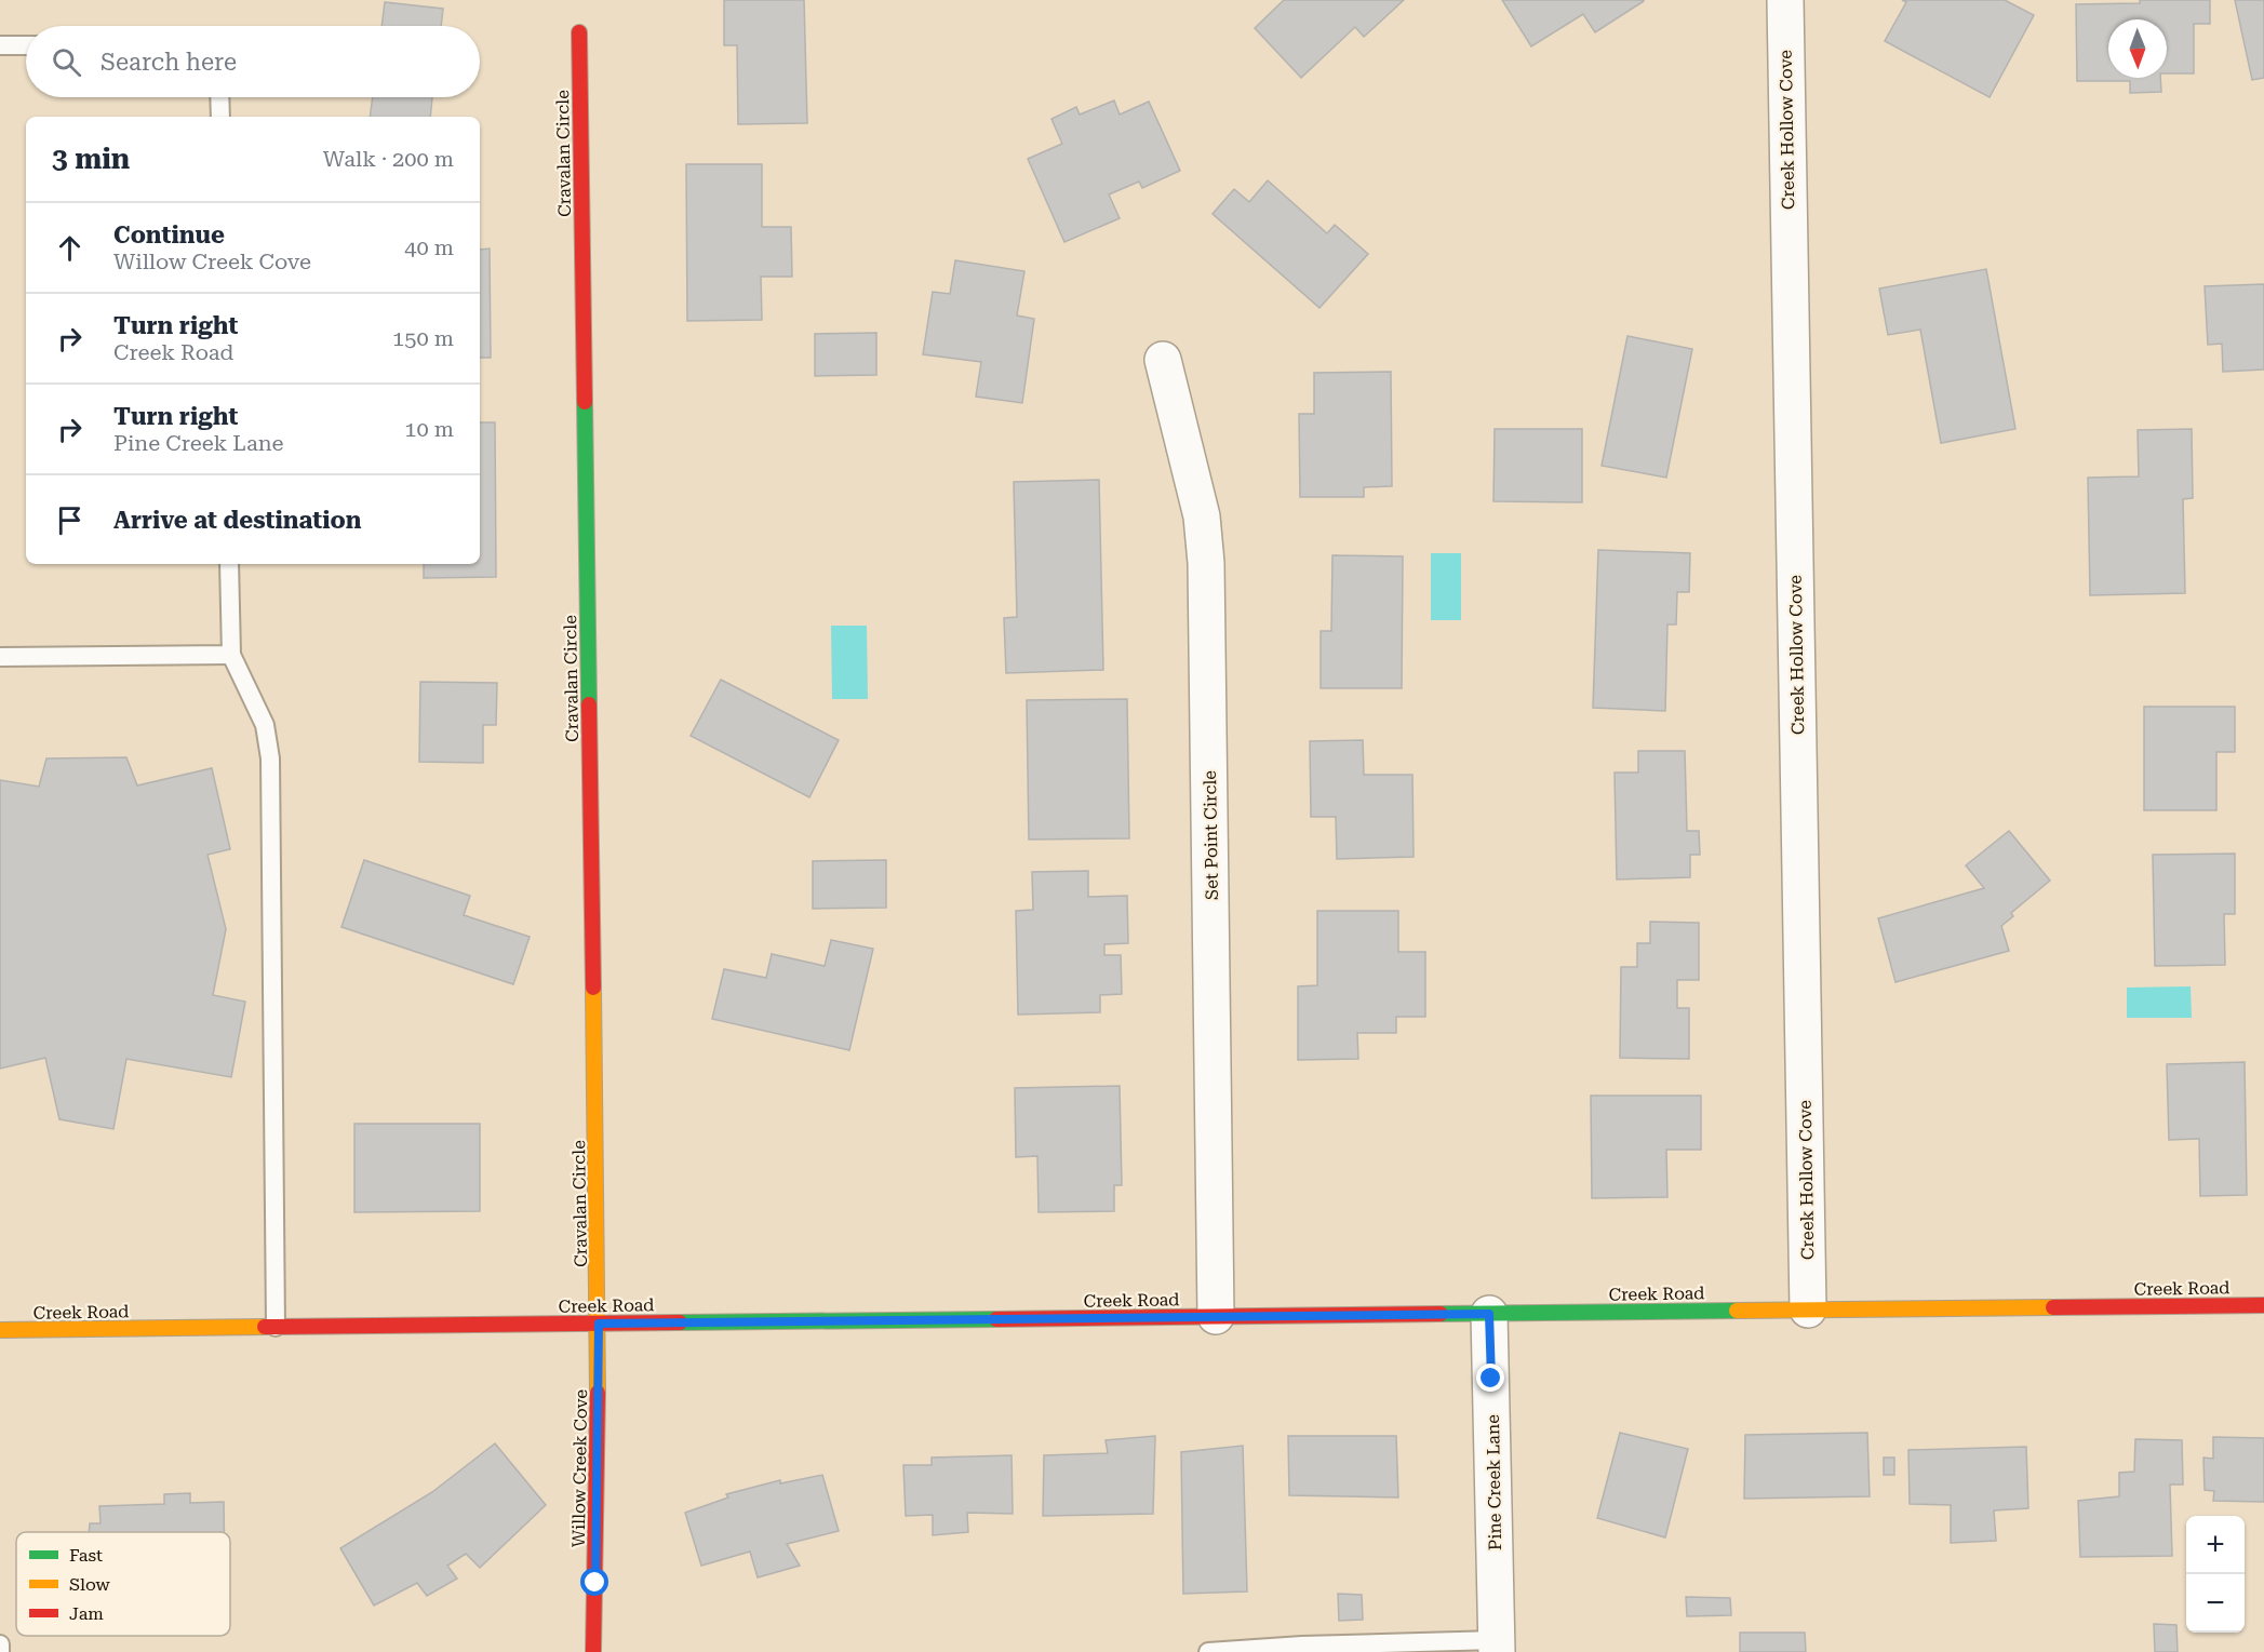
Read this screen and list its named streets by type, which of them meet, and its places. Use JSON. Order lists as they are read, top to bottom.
{
  "streets": {
    "street": [
      "Creek Hollow Cove",
      "Cravalan Circle",
      "Set Point Circle",
      "Creek Road",
      "Willow Creek Cove",
      "Pine Creek Lane"
    ]
  },
  "crossings": [
    ["Creek Hollow Cove", "Creek Road"],
    ["Cravalan Circle", "Creek Road"],
    ["Cravalan Circle", "Willow Creek Cove"],
    ["Set Point Circle", "Creek Road"],
    ["Creek Road", "Willow Creek Cove"],
    ["Creek Road", "Pine Creek Lane"]
  ],
  "legend": ["Fast", "Slow", "Jam"],
  "north": "bottom",
  "page": {
    "search": "Search here",
    "heading": ["3 min", "Walk · 200 m"],
    "list": [
      ["Continue", "Willow Creek Cove", "40 m"],
      ["Turn right", "Creek Road", "150 m"],
      ["Turn right", "Pine Creek Lane", "10 m"],
      "Arrive at destination"
    ],
    "map_buttons": ["+", "−"]
  }
}
